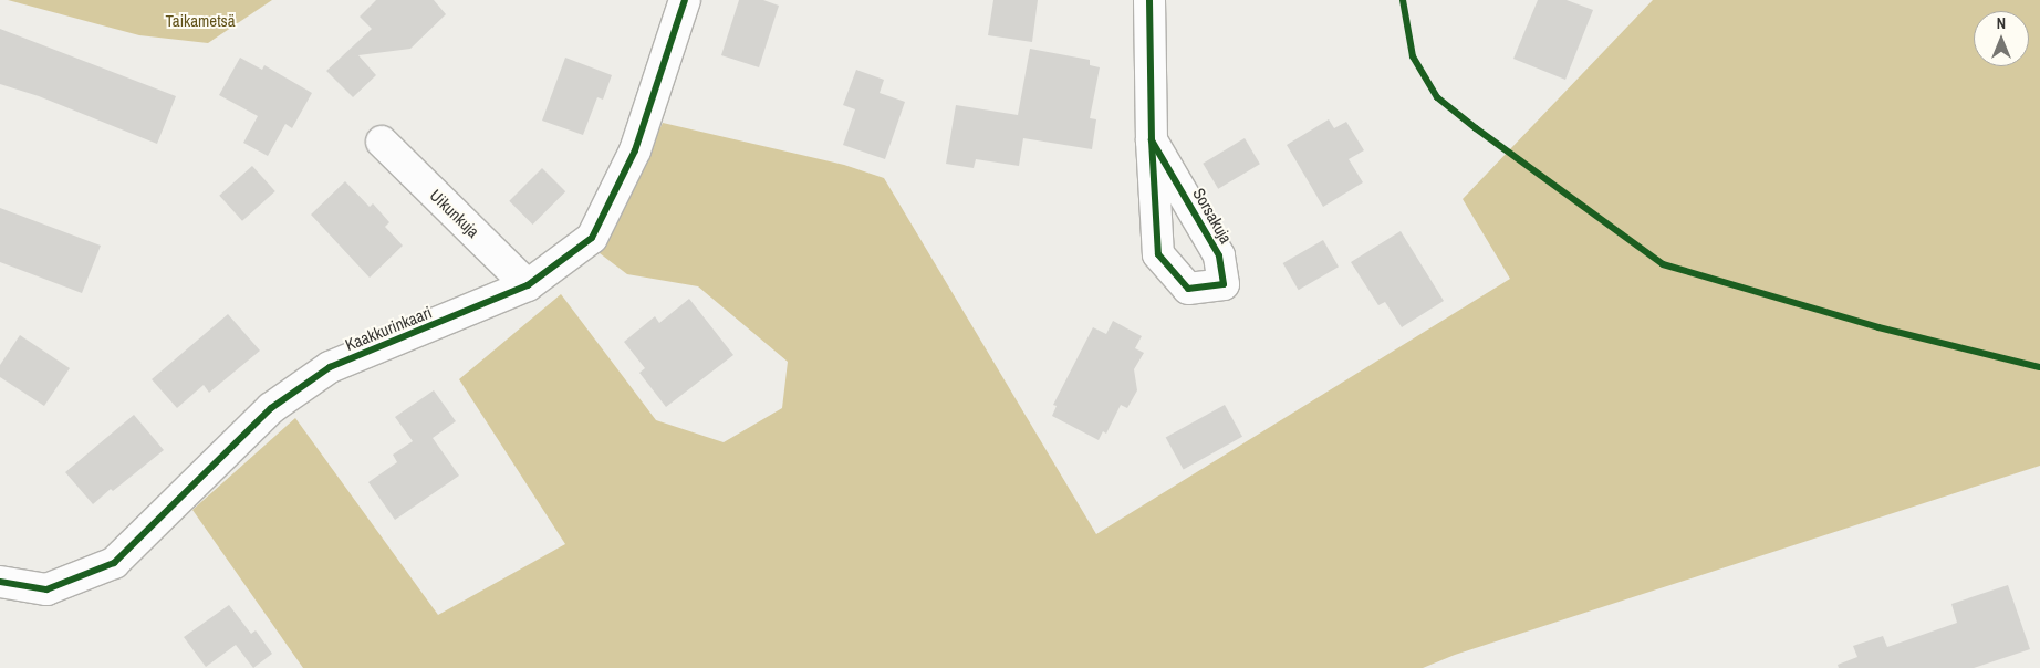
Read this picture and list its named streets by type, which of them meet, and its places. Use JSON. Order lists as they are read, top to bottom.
{
  "streets": {
    "street": ["Uikunkuja", "Kaakkurinkaari"],
    "cycle path": ["Sorsakuja"]
  },
  "crossings": [
    ["Uikunkuja", "Kaakkurinkaari"]
  ],
  "parks": ["Taikametsä"],
  "north": "top"
}
